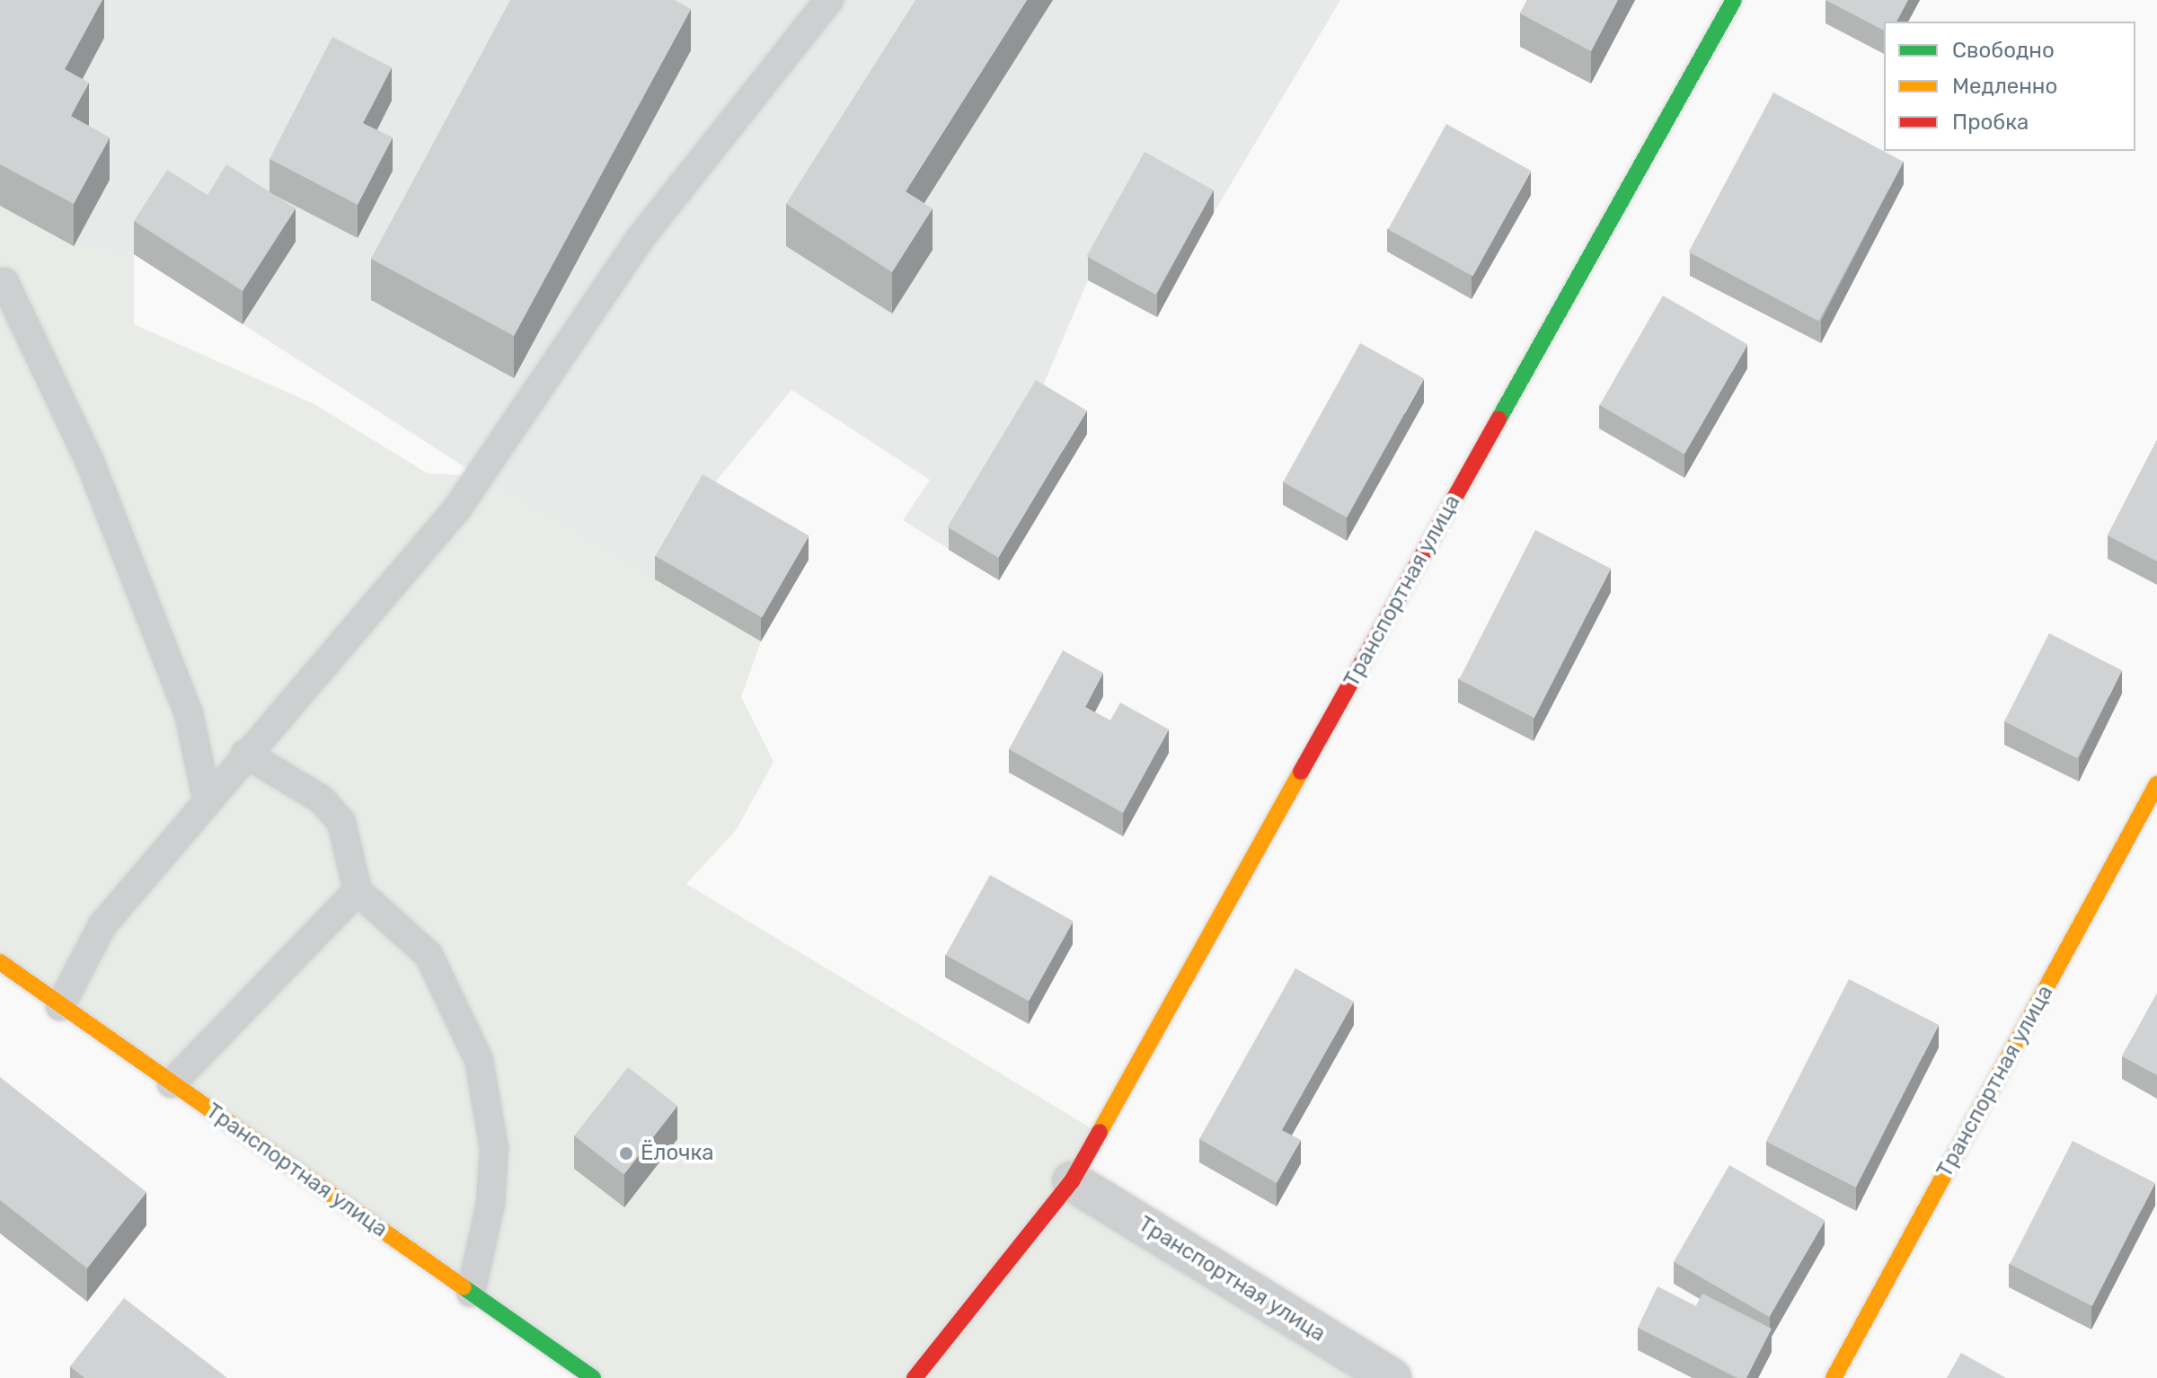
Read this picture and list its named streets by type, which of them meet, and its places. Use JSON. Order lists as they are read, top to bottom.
{
  "streets": {
    "street": ["Транспортная улица"]
  },
  "places": ["Ёлочка"],
  "legend": ["Свободно", "Медленно", "Пробка"]
}
